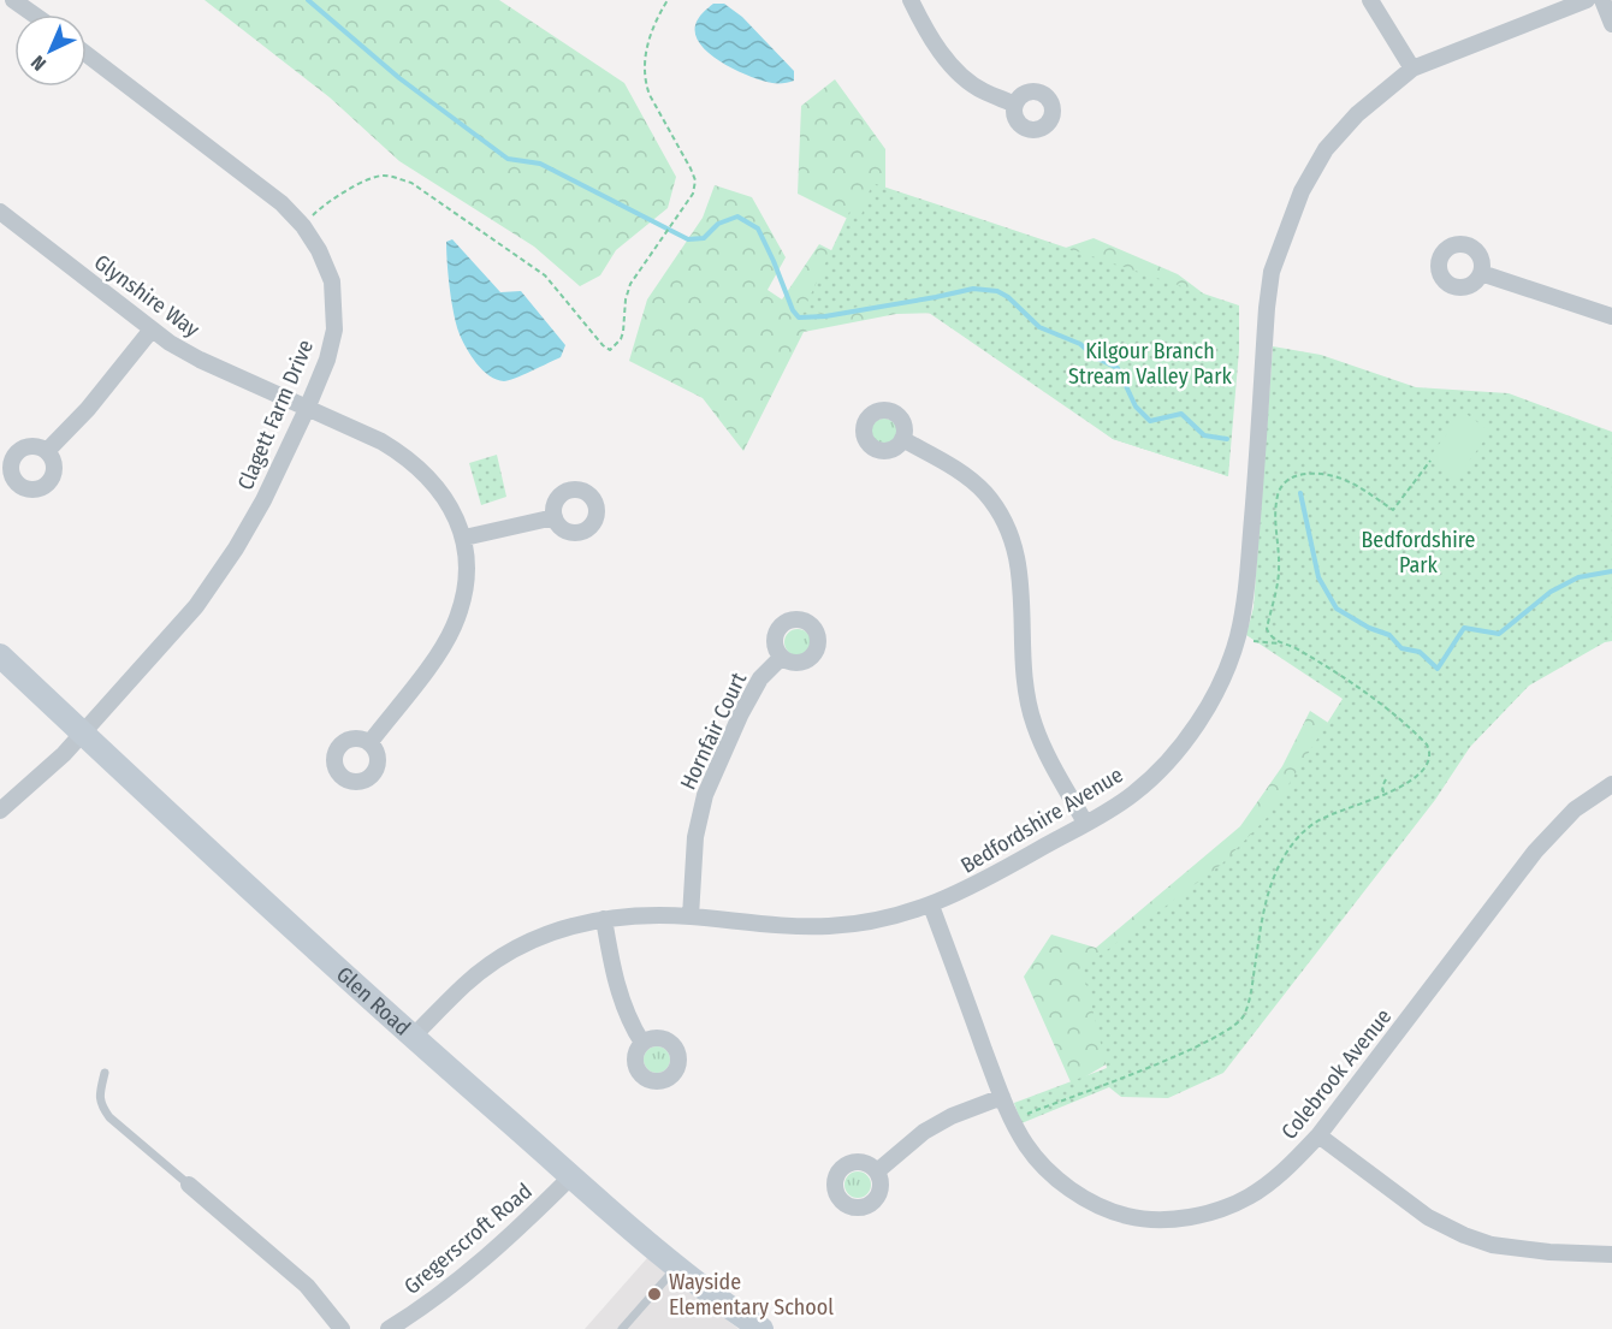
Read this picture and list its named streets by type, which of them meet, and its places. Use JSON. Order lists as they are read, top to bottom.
{
  "streets": {
    "main road": ["Glen Road"],
    "street": [
      "Glynshire Way",
      "Clagett Farm Drive",
      "Hornfair Court",
      "Bedfordshire Avenue",
      "Colebrook Avenue",
      "Gregerscroft Road"
    ]
  },
  "crossings": [
    ["Glynshire Way", "Clagett Farm Drive"],
    ["Clagett Farm Drive", "Glen Road"],
    ["Hornfair Court", "Bedfordshire Avenue"],
    ["Bedfordshire Avenue", "Glen Road"],
    ["Bedfordshire Avenue", "Colebrook Avenue"],
    ["Glen Road", "Gregerscroft Road"]
  ],
  "parks": ["Kilgour Branch Stream Valley Park", "Bedfordshire Park"],
  "places": ["Wayside Elementary School"],
  "north": "bottom left"
}
